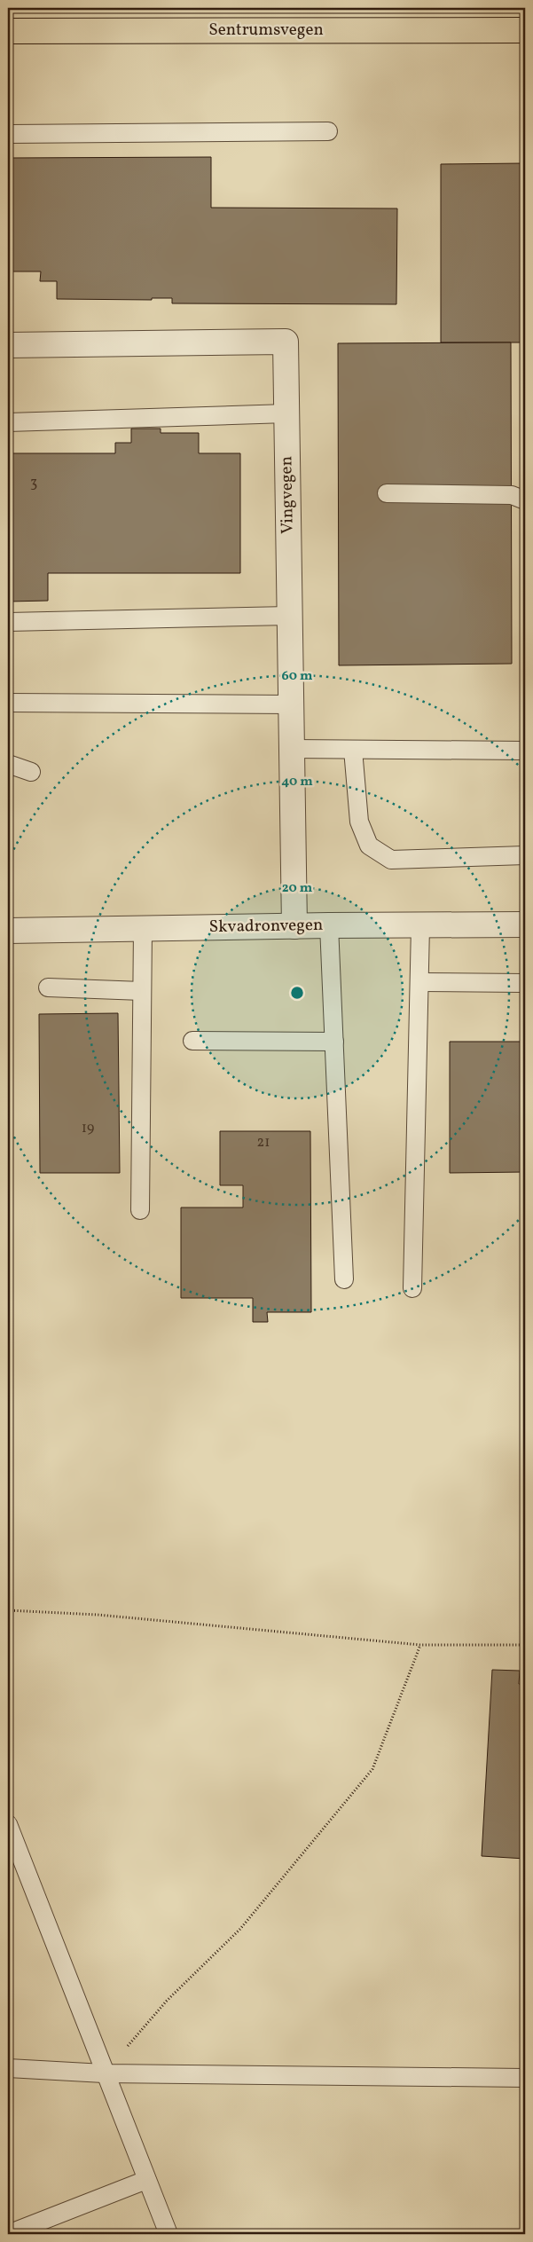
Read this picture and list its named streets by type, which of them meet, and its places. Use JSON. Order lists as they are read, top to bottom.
{
  "streets": {
    "main road": ["Sentrumsvegen"],
    "street": ["Vingvegen", "Skvadronvegen"]
  },
  "crossings": [
    ["Vingvegen", "Skvadronvegen"]
  ],
  "house_numbers": ["3", "19", "21"],
  "rings": ["60 m", "40 m", "20 m"]
}
